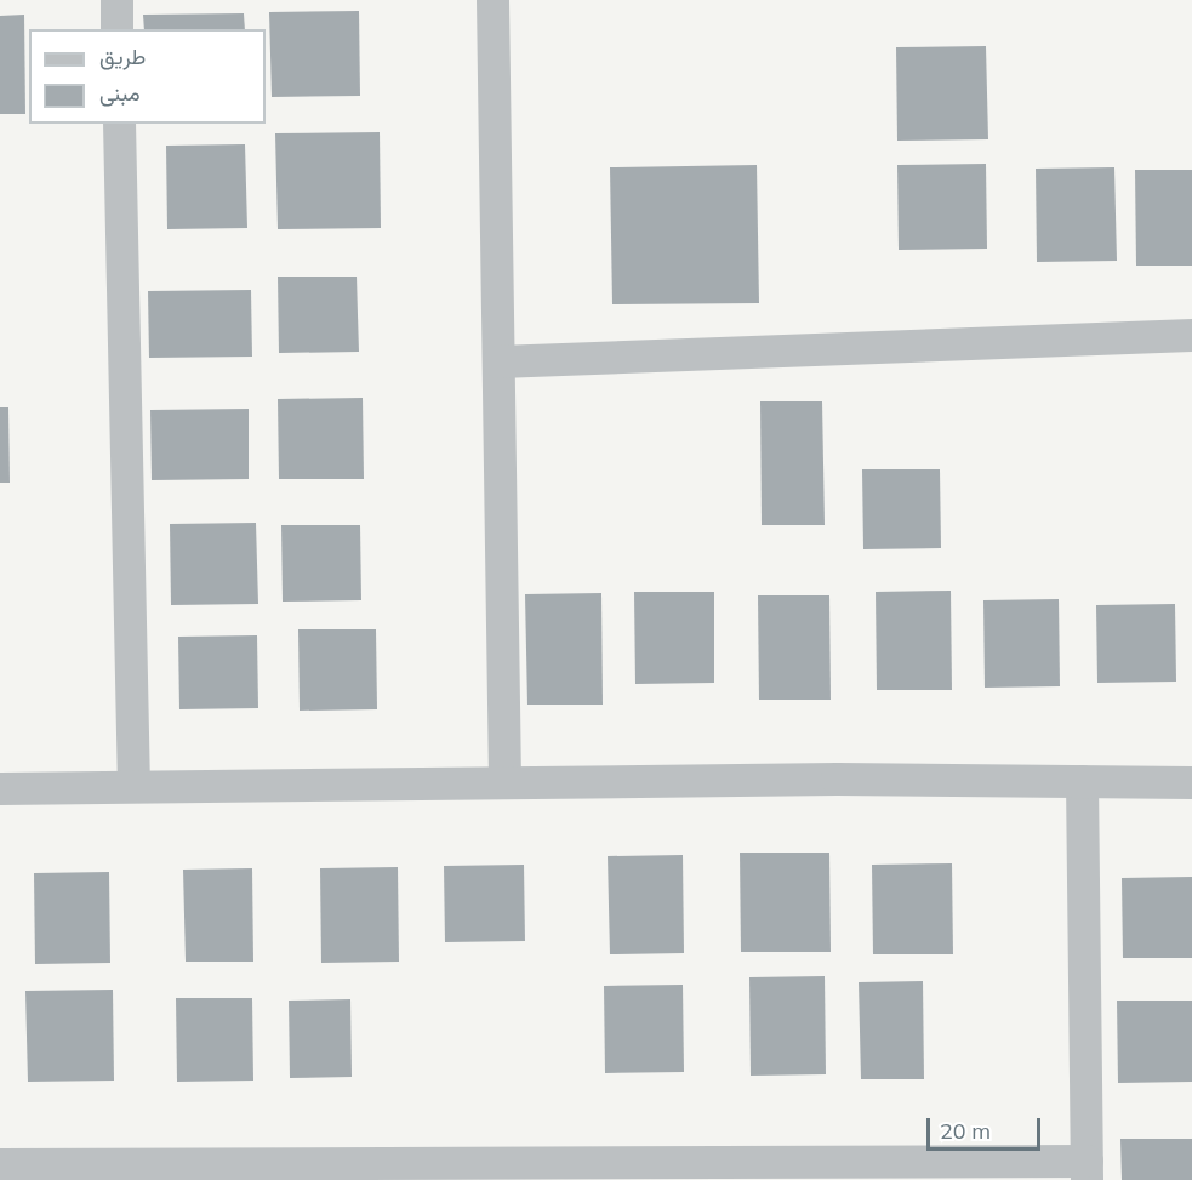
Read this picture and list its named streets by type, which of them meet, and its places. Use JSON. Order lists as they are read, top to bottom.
{
  "legend": ["طريق", "مبنى"],
  "scale_bar": "20 m"
}
